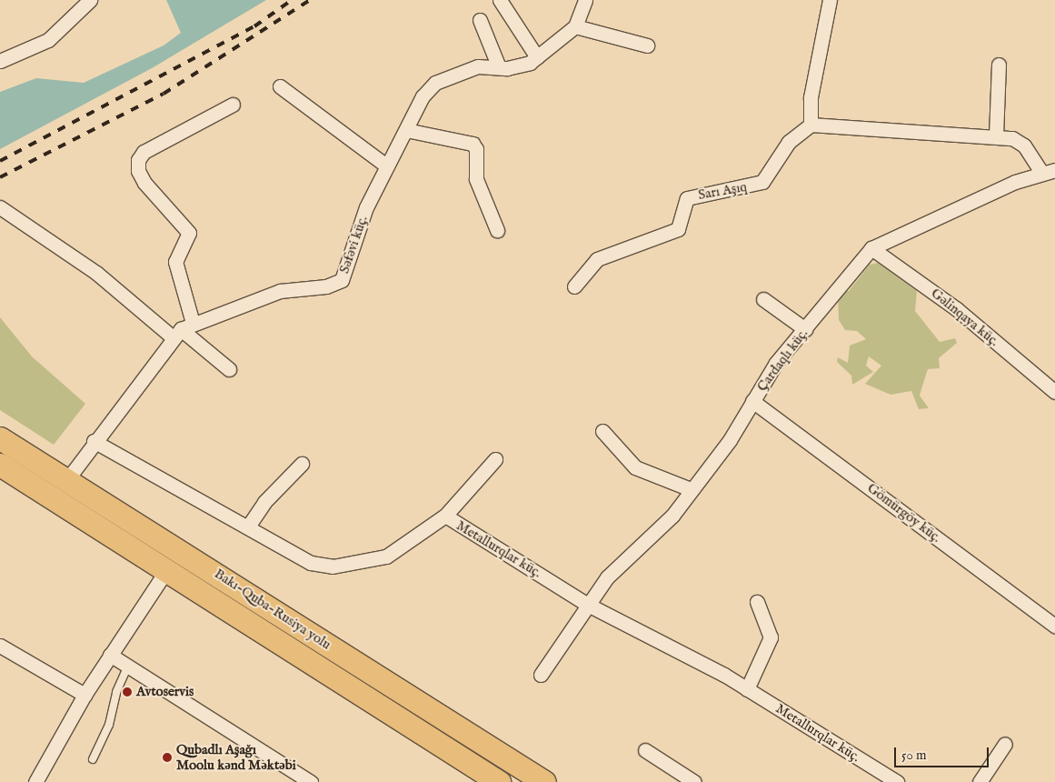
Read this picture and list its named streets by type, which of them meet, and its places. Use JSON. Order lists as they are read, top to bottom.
{
  "streets": {
    "highway": ["Bakı-Quba-Rusiya yolu"],
    "street": [
      "Sarı Aşıq",
      "Səfəvi küç.",
      "Gəlinqaya küç.",
      "Çardaqlı küç.",
      "Gömürgöy küç.",
      "Metallurqlar küç."
    ]
  },
  "crossings": [
    ["Gəlinqaya küç.", "Çardaqlı küç."],
    ["Çardaqlı küç.", "Gömürgöy küç."],
    ["Çardaqlı küç.", "Metallurqlar küç."]
  ],
  "places": ["Avtoservis", "Qubadlı Aşağı Moolu kənd Məktəbi"],
  "scale_bar": "50 m"
}
